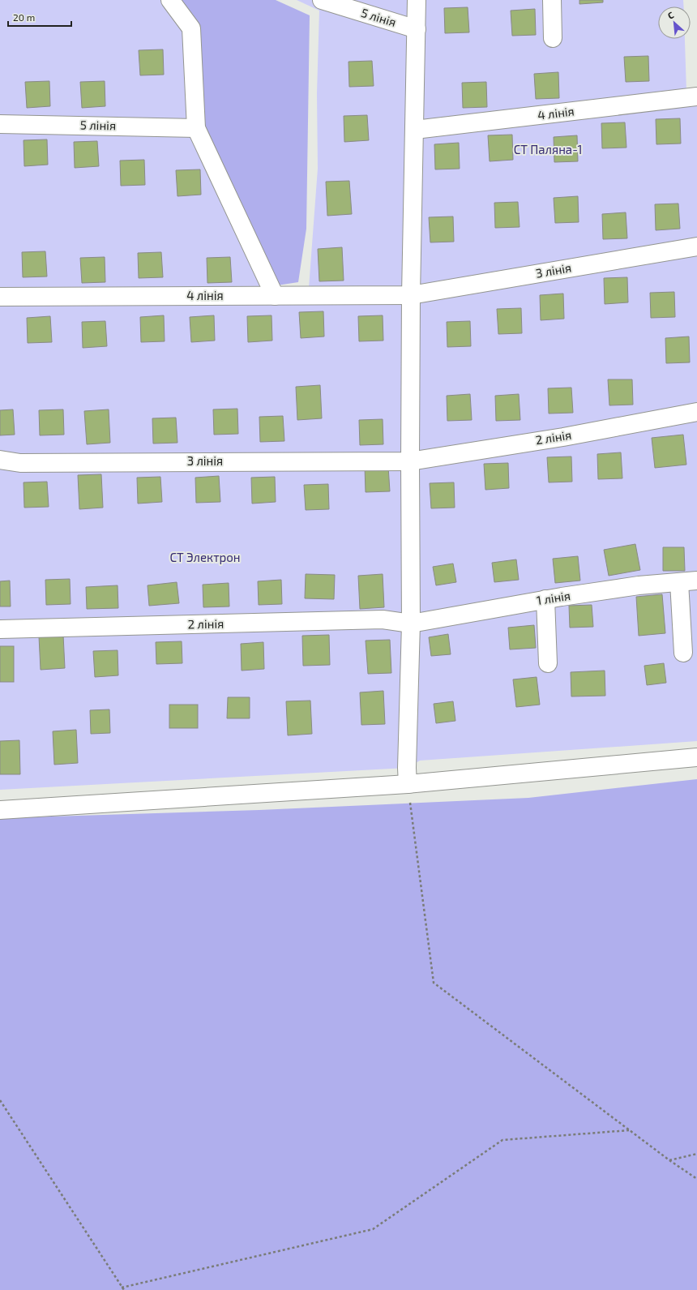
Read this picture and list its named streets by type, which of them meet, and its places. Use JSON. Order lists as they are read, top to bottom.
{
  "streets": {
    "street": [
      "5 лінія",
      "4 лінія",
      "3 лінія",
      "2 лінія",
      "1 лінія"
    ]
  },
  "crossings": [
    ["4 лінія", "3 лінія"],
    ["3 лінія", "2 лінія"],
    ["2 лінія", "1 лінія"]
  ],
  "parks": ["СТ Паляна-1", "СТ Электрон"],
  "scale_bar": "20 m",
  "north": "top left"
}
